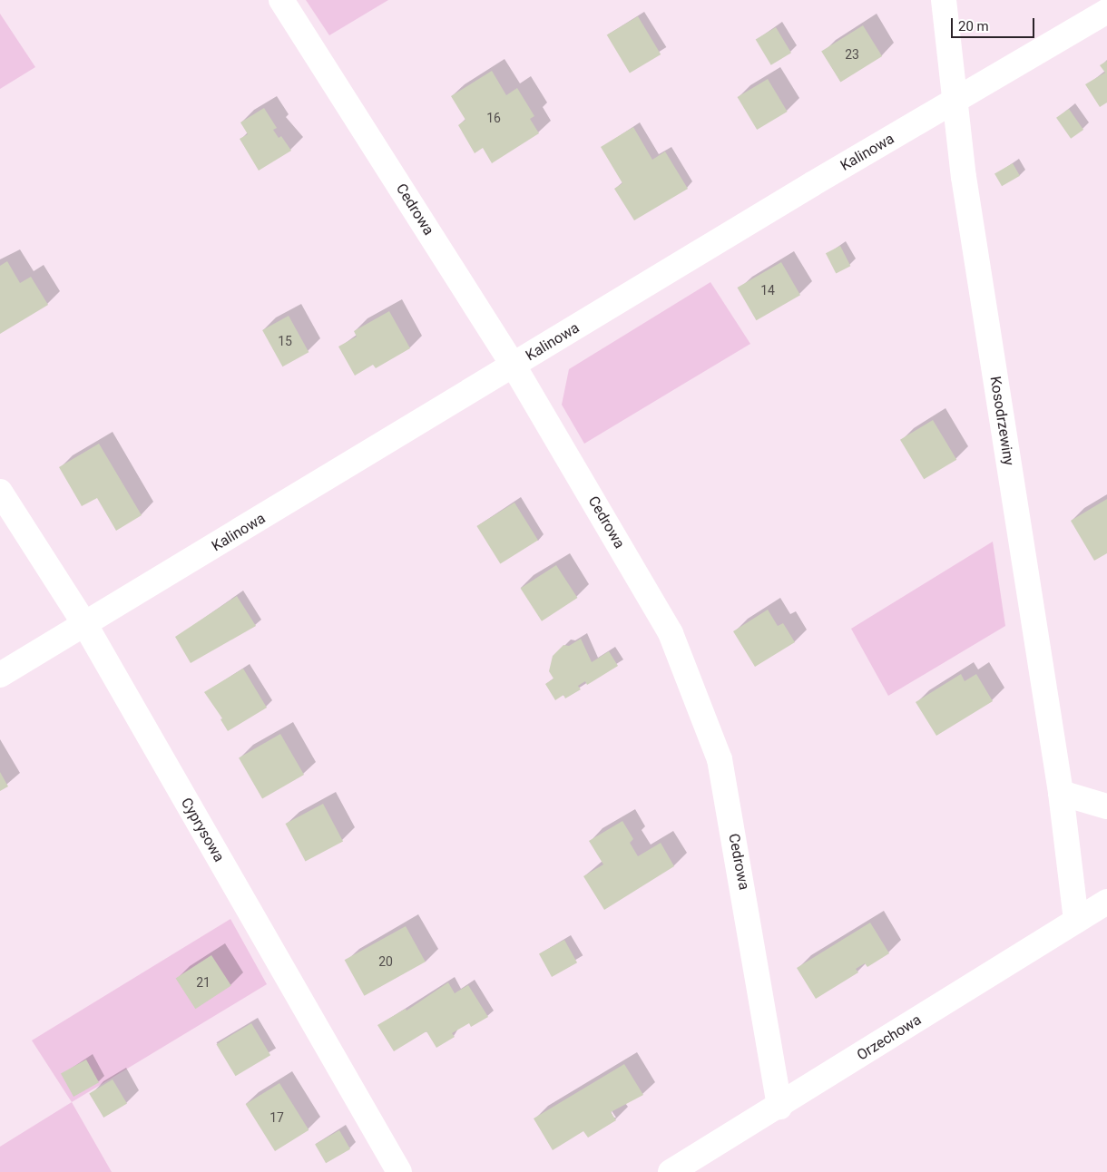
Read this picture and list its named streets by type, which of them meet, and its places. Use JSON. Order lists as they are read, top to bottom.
{
  "streets": {
    "street": [
      "Kalinowa",
      "Cedrowa",
      "Kosodrzewiny",
      "Cyprysowa",
      "Orzechowa"
    ]
  },
  "crossings": [
    ["Kalinowa", "Cedrowa"],
    ["Kalinowa", "Kosodrzewiny"],
    ["Kalinowa", "Cyprysowa"],
    ["Cedrowa", "Orzechowa"],
    ["Kosodrzewiny", "Orzechowa"]
  ],
  "house_numbers": [
    "23",
    "16",
    "14",
    "15",
    "20",
    "21",
    "17"
  ],
  "scale_bar": "20 m"
}
